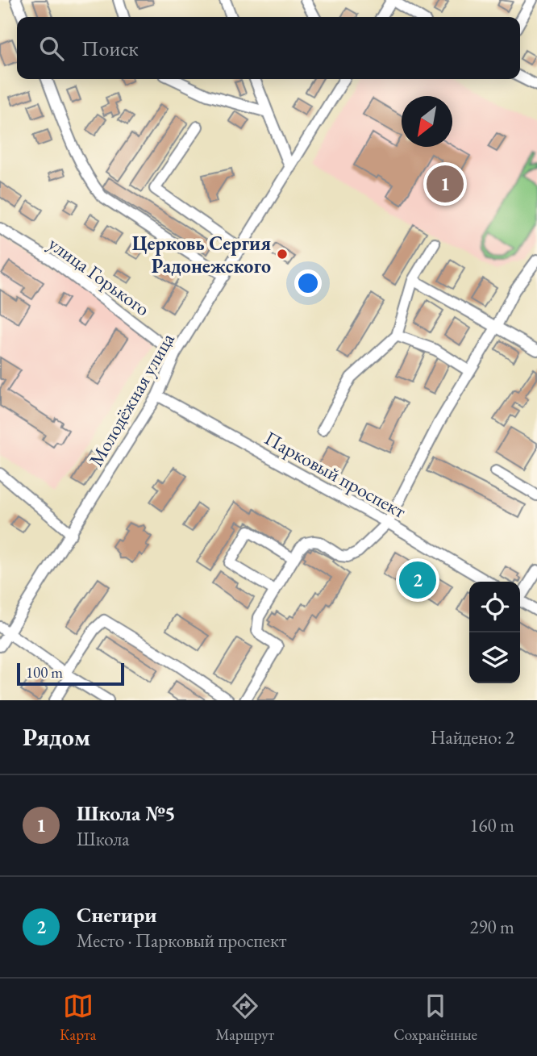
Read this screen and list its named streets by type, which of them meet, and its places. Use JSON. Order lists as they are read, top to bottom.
{
  "streets": {
    "street": ["улица Горького", "Молодёжная улица", "Парковый проспект"]
  },
  "crossings": [
    ["улица Горького", "Молодёжная улица"],
    ["Молодёжная улица", "Парковый проспект"]
  ],
  "places": ["Церковь Сергия Радонежского"],
  "scale_bar": "100 m",
  "north": "bottom left",
  "page": {
    "search": "Поиск",
    "pins": ["1", "2"],
    "scale": "100 m",
    "heading": ["Рядом", "Найдено: 2"],
    "list": [
      {
        "mark": "1",
        "name": "Школа №5",
        "note": "Школа",
        "value": "160 m"
      },
      {
        "mark": "2",
        "name": "Снегири",
        "note": "Место · Парковый проспект",
        "value": "290 m"
      }
    ],
    "nav": ["Карта", "Маршрут", "Сохранённые"]
  }
}
